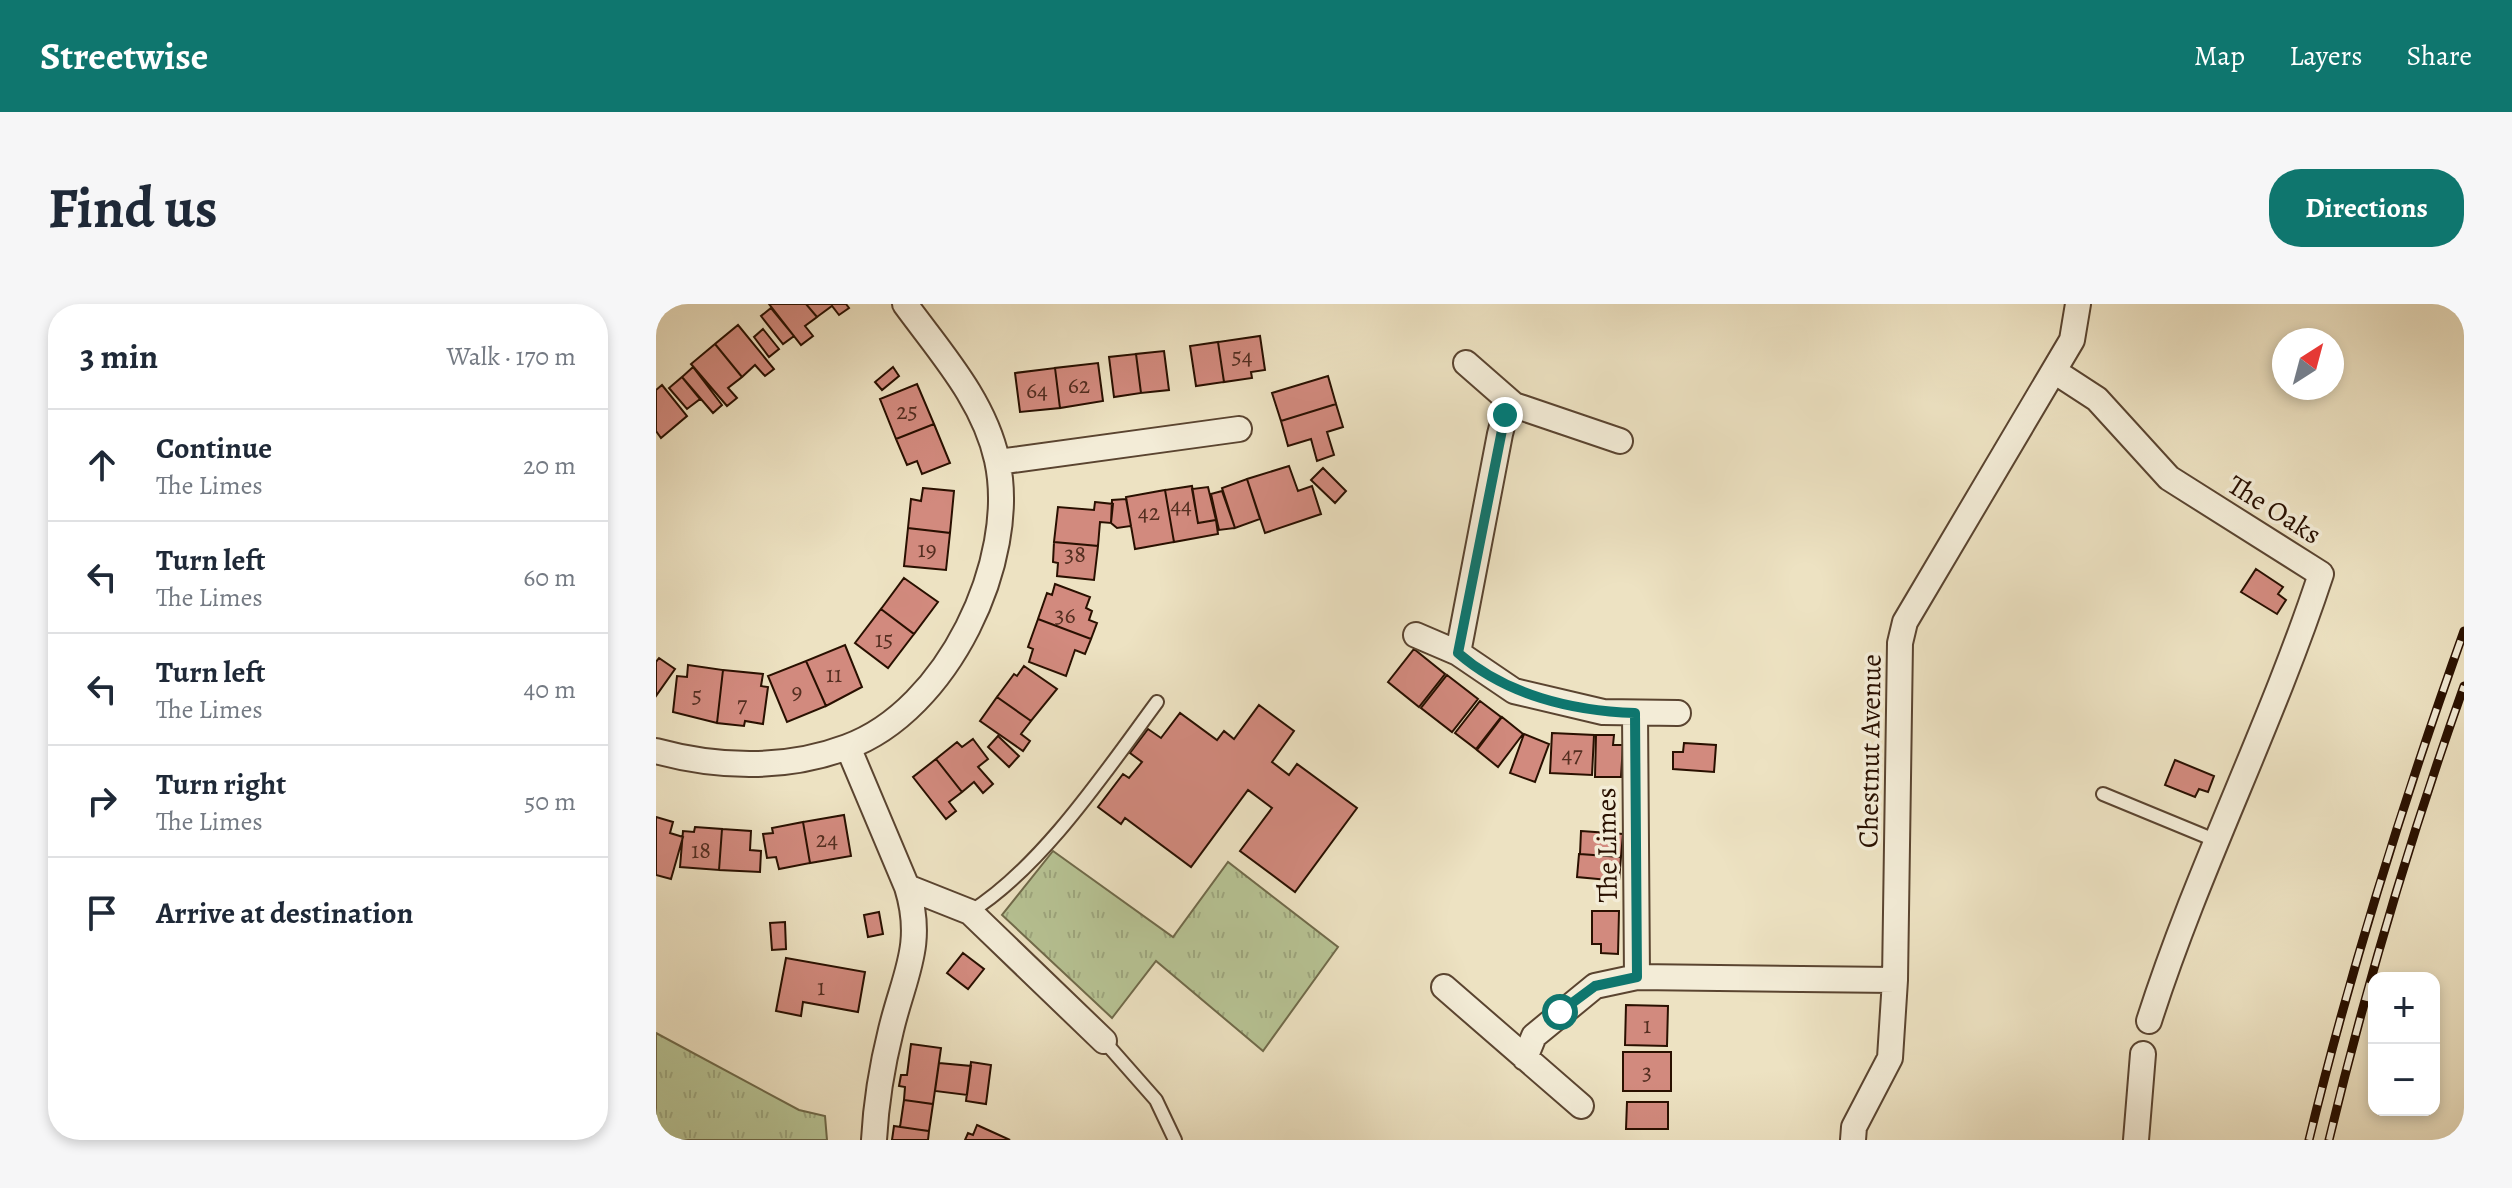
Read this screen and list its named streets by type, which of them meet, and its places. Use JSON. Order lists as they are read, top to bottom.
{
  "streets": {
    "street": ["The Oaks", "Chestnut Avenue", "The Limes"]
  },
  "crossings": [
    ["The Oaks", "Chestnut Avenue"]
  ],
  "house_numbers": [
    "54",
    "62",
    "64",
    "25",
    "44",
    "42",
    "19",
    "38",
    "36",
    "15",
    "11",
    "9",
    "5",
    "7",
    "47",
    "24",
    "18",
    "1",
    "1",
    "3"
  ],
  "north": "top right",
  "page": {
    "header": "Streetwise",
    "nav": ["Map", "Layers", "Share"],
    "buttons": "Directions",
    "title": "Find us",
    "heading": ["3 min", "Walk · 170 m"],
    "list": [
      ["Continue", "The Limes", "20 m"],
      ["Turn left", "The Limes", "60 m"],
      ["Turn left", "The Limes", "40 m"],
      ["Turn right", "The Limes", "50 m"],
      "Arrive at destination"
    ],
    "map_buttons": ["+", "−"]
  }
}
